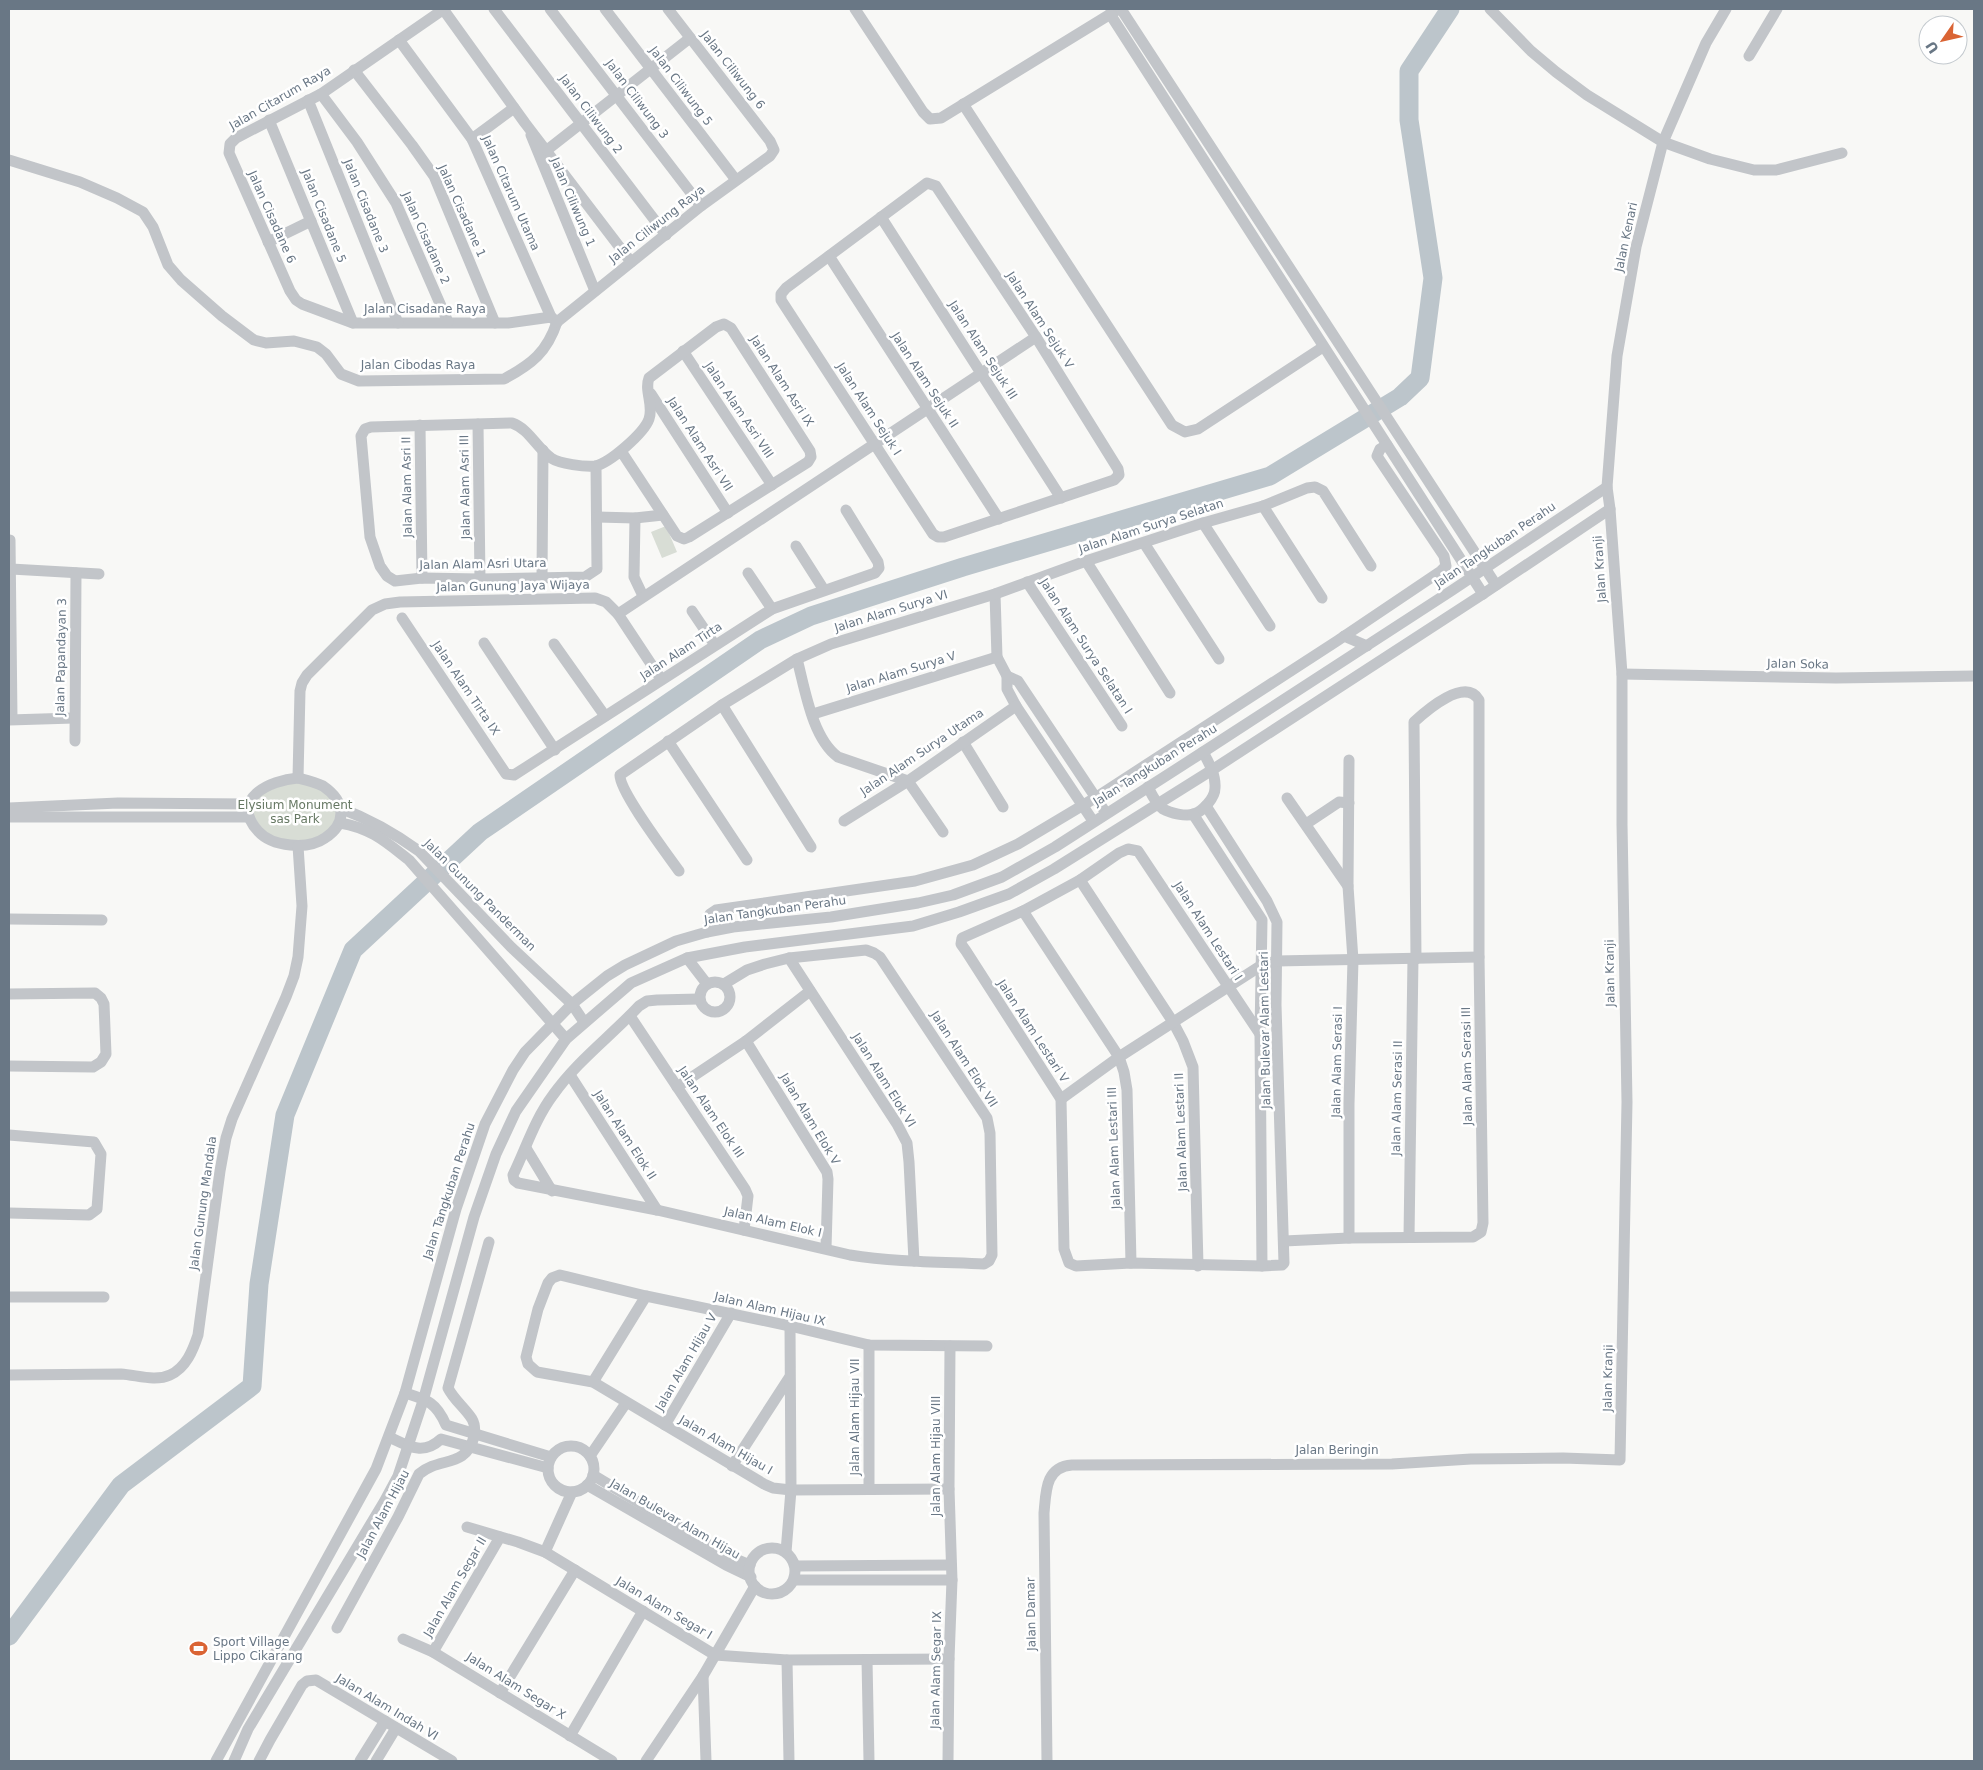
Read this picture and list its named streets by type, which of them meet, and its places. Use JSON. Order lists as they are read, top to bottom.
{
  "streets": {
    "street": [
      "Jalan Ciliwung 6",
      "Jalan Ciliwung 5",
      "Jalan Citarum Raya",
      "Jalan Ciliwung 3",
      "Jalan Ciliwung 2",
      "Jalan Citarum Utama",
      "Jalan Ciliwung 1",
      "Jalan Cisadane 3",
      "Jalan Cisadane 1",
      "Jalan Cisadane 5",
      "Jalan Cisadane 6",
      "Jalan Ciliwung Raya",
      "Jalan Kenari",
      "Jalan Cisadane 2",
      "Jalan Cisadane Raya",
      "Jalan Alam Sejuk V",
      "Jalan Alam Sejuk III",
      "Jalan Cibodas Raya",
      "Jalan Alam Sejuk II",
      "Jalan Alam Asri IX",
      "Jalan Alam Sejuk I",
      "Jalan Alam Asri VIII",
      "Jalan Alam Asri VII",
      "Jalan Alam Asri II",
      "Jalan Alam Asri III",
      "Jalan Alam Surya Selatan",
      "Jalan Tangkuban Perahu",
      "Jalan Alam Asri Utara",
      "Jalan Kranji",
      "Jalan Gunung Jaya Wijaya",
      "Jalan Alam Surya VI",
      "Jalan Alam Surya Selatan I",
      "Jalan Alam Tirta",
      "Jalan Papandayan 3",
      "Jalan Soka",
      "Jalan Alam Surya V",
      "Jalan Alam Tirta IX",
      "Jalan Alam Surya Utama",
      "Jalan Gunung Panderman",
      "Jalan Alam Lestari I",
      "Jalan Bulevar Alam Lestari",
      "Jalan Alam Lestari V",
      "Jalan Alam Elok VII",
      "Jalan Alam Serasi I",
      "Jalan Alam Serasi III",
      "Jalan Alam Elok VI",
      "Jalan Alam Serasi II",
      "Jalan Alam Elok III",
      "Jalan Alam Elok V",
      "Jalan Alam Lestari II",
      "Jalan Alam Elok II",
      "Jalan Alam Lestari III",
      "Jalan Gunung Mandala",
      "Jalan Alam Elok I",
      "Jalan Alam Hijau IX",
      "Jalan Alam Hijau V",
      "Jalan Alam Hijau VII",
      "Jalan Alam Hijau I",
      "Jalan Beringin",
      "Jalan Alam Hijau VIII",
      "Jalan Alam Hijau",
      "Jalan Bulevar Alam Hijau",
      "Jalan Alam Segar II",
      "Jalan Alam Segar I",
      "Jalan Damar",
      "Jalan Alam Segar IX",
      "Jalan Alam Segar X",
      "Jalan Alam Indah VI"
    ]
  },
  "crossings": [
    ["Jalan Ciliwung 6", "Jalan Ciliwung Raya"],
    ["Jalan Ciliwung 5", "Jalan Ciliwung Raya"],
    ["Jalan Citarum Raya", "Jalan Citarum Utama"],
    ["Jalan Citarum Raya", "Jalan Ciliwung 1"],
    ["Jalan Citarum Raya", "Jalan Cisadane 3"],
    ["Jalan Citarum Raya", "Jalan Cisadane 1"],
    ["Jalan Citarum Raya", "Jalan Cisadane 5"],
    ["Jalan Citarum Raya", "Jalan Cisadane 6"],
    ["Jalan Citarum Raya", "Jalan Cisadane 2"],
    ["Jalan Ciliwung 3", "Jalan Ciliwung Raya"],
    ["Jalan Ciliwung 2", "Jalan Ciliwung Raya"],
    ["Jalan Citarum Utama", "Jalan Ciliwung Raya"],
    ["Jalan Citarum Utama", "Jalan Cisadane Raya"],
    ["Jalan Citarum Utama", "Jalan Cibodas Raya"],
    ["Jalan Ciliwung 1", "Jalan Ciliwung Raya"],
    ["Jalan Cisadane 3", "Jalan Cisadane Raya"],
    ["Jalan Cisadane 1", "Jalan Cisadane Raya"],
    ["Jalan Cisadane 5", "Jalan Cisadane Raya"],
    ["Jalan Cisadane 6", "Jalan Cisadane Raya"],
    ["Jalan Ciliwung Raya", "Jalan Cisadane Raya"],
    ["Jalan Ciliwung Raya", "Jalan Cibodas Raya"],
    ["Jalan Kenari", "Jalan Tangkuban Perahu"],
    ["Jalan Kenari", "Jalan Kranji"],
    ["Jalan Cisadane 2", "Jalan Cisadane Raya"],
    ["Jalan Cisadane Raya", "Jalan Cibodas Raya"],
    ["Jalan Alam Sejuk V", "Jalan Alam Sejuk III"],
    ["Jalan Alam Sejuk II", "Jalan Alam Sejuk I"],
    ["Jalan Alam Asri IX", "Jalan Alam Asri VIII"],
    ["Jalan Alam Asri II", "Jalan Alam Asri Utara"],
    ["Jalan Alam Asri III", "Jalan Alam Asri Utara"],
    ["Jalan Alam Surya Selatan", "Jalan Alam Surya VI"],
    ["Jalan Alam Surya Selatan", "Jalan Alam Surya Selatan I"],
    ["Jalan Tangkuban Perahu", "Jalan Kranji"],
    ["Jalan Tangkuban Perahu", "Jalan Gunung Panderman"],
    ["Jalan Kranji", "Jalan Soka"],
    ["Jalan Kranji", "Jalan Beringin"],
    ["Jalan Gunung Jaya Wijaya", "Jalan Alam Tirta"],
    ["Jalan Gunung Jaya Wijaya", "Jalan Gunung Panderman"],
    ["Jalan Gunung Jaya Wijaya", "Jalan Gunung Mandala"],
    ["Jalan Alam Tirta", "Jalan Alam Tirta IX"],
    ["Jalan Gunung Panderman", "Jalan Gunung Mandala"],
    ["Jalan Alam Lestari I", "Jalan Bulevar Alam Lestari"],
    ["Jalan Alam Lestari I", "Jalan Alam Lestari II"],
    ["Jalan Bulevar Alam Lestari", "Jalan Alam Serasi III"],
    ["Jalan Alam Lestari V", "Jalan Alam Lestari III"],
    ["Jalan Alam Elok VII", "Jalan Alam Elok VI"],
    ["Jalan Alam Elok VII", "Jalan Alam Elok I"],
    ["Jalan Alam Serasi I", "Jalan Alam Serasi III"],
    ["Jalan Alam Serasi III", "Jalan Alam Serasi II"],
    ["Jalan Alam Elok VI", "Jalan Alam Elok I"],
    ["Jalan Alam Elok III", "Jalan Alam Elok I"],
    ["Jalan Alam Elok V", "Jalan Alam Elok I"],
    ["Jalan Alam Elok II", "Jalan Alam Elok I"],
    ["Jalan Alam Hijau IX", "Jalan Alam Hijau V"],
    ["Jalan Alam Hijau IX", "Jalan Alam Hijau VII"],
    ["Jalan Alam Hijau IX", "Jalan Alam Hijau I"],
    ["Jalan Alam Hijau IX", "Jalan Alam Hijau VIII"],
    ["Jalan Alam Hijau V", "Jalan Alam Hijau I"],
    ["Jalan Alam Hijau VII", "Jalan Alam Hijau I"],
    ["Jalan Alam Hijau I", "Jalan Alam Hijau VIII"],
    ["Jalan Beringin", "Jalan Damar"],
    ["Jalan Alam Hijau VIII", "Jalan Alam Segar IX"],
    ["Jalan Alam Segar II", "Jalan Alam Segar I"],
    ["Jalan Alam Segar II", "Jalan Alam Segar X"],
    ["Jalan Alam Segar I", "Jalan Alam Segar IX"]
  ],
  "parks": ["Elysium Monument sas Park"],
  "places": {
    "sports": ["Sport Village Lippo Cikarang"]
  },
  "north": "bottom left"
}
